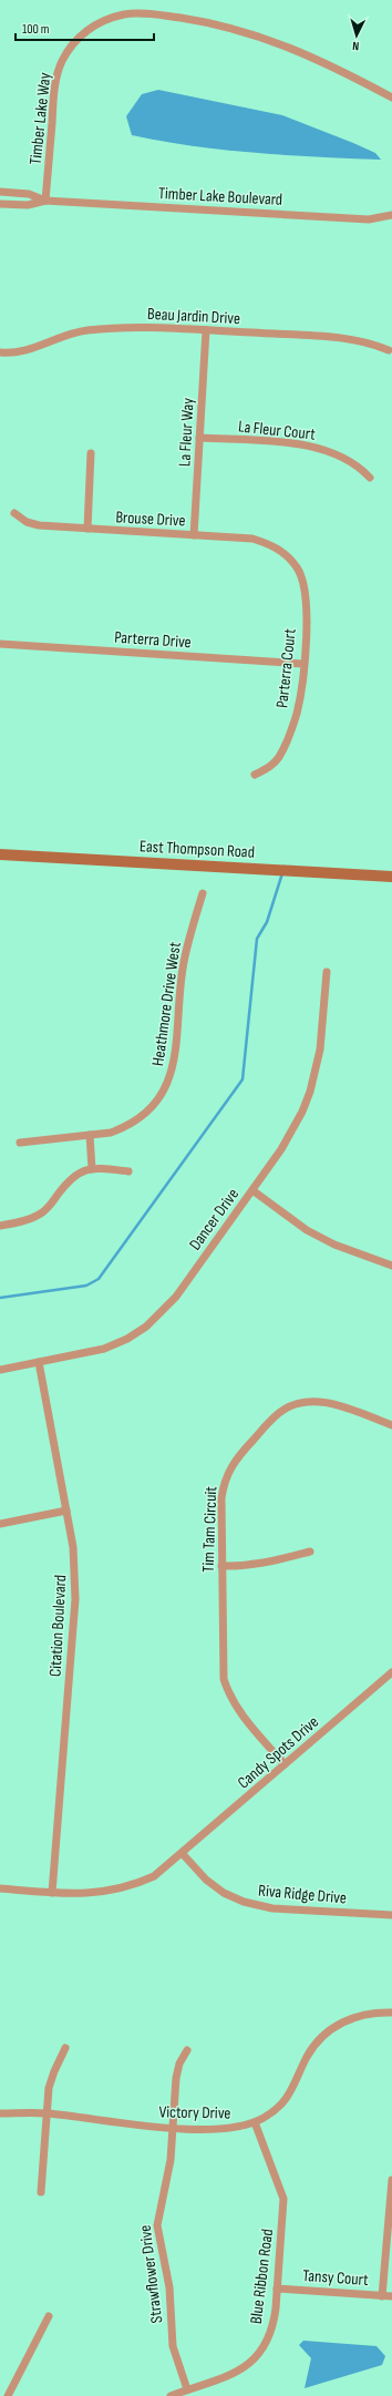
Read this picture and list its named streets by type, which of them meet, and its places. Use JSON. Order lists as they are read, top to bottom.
{
  "streets": {
    "main road": ["East Thompson Road"],
    "street": [
      "Timber Lake Way",
      "Timber Lake Boulevard",
      "Beau Jardin Drive",
      "La Fleur Court",
      "La Fleur Way",
      "Brouse Drive",
      "Parterra Drive",
      "Parterra Court",
      "Heathmore Drive West",
      "Dancer Drive",
      "Tim Tam Circuit",
      "Citation Boulevard",
      "Candy Spots Drive",
      "Riva Ridge Drive",
      "Victory Drive",
      "Strawflower Drive",
      "Blue Ribbon Road",
      "Tansy Court"
    ]
  },
  "crossings": [
    ["Timber Lake Way", "Timber Lake Boulevard"],
    ["Beau Jardin Drive", "La Fleur Way"],
    ["La Fleur Court", "La Fleur Way"],
    ["La Fleur Way", "Brouse Drive"],
    ["Brouse Drive", "Parterra Court"],
    ["Parterra Drive", "Parterra Court"],
    ["Dancer Drive", "Citation Boulevard"],
    ["Tim Tam Circuit", "Candy Spots Drive"],
    ["Candy Spots Drive", "Riva Ridge Drive"],
    ["Victory Drive", "Strawflower Drive"],
    ["Victory Drive", "Blue Ribbon Road"],
    ["Strawflower Drive", "Blue Ribbon Road"],
    ["Blue Ribbon Road", "Tansy Court"]
  ],
  "scale_bar": "100 m",
  "north": "bottom"
}
